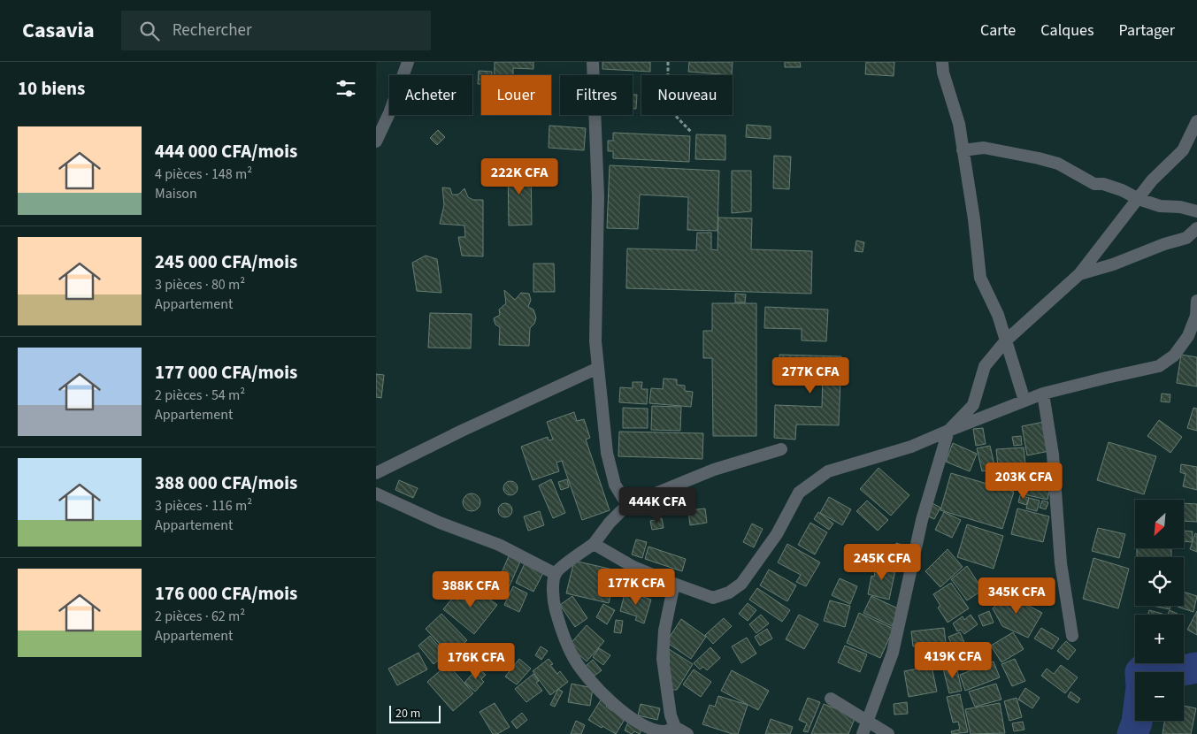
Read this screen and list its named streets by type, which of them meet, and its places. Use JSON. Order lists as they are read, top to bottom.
{
  "scale_bar": "20 m",
  "north": "bottom left",
  "page": {
    "header": "Casavia",
    "search": "Rechercher",
    "nav": ["Carte", "Calques", "Partager"],
    "heading": "10 biens",
    "chip": [
      "Acheter",
      "Louer",
      "Filtres",
      "Nouveau"
    ],
    "list": [
      {
        "name": "444 000 CFA/mois",
        "note": "4 pièces · 148 m² · Maison"
      },
      {
        "name": "245 000 CFA/mois",
        "note": "3 pièces · 80 m² · Appartement"
      },
      {
        "name": "177 000 CFA/mois",
        "note": "2 pièces · 54 m² · Appartement"
      },
      {
        "name": "388 000 CFA/mois",
        "note": "3 pièces · 116 m² · Appartement"
      },
      {
        "name": "176 000 CFA/mois",
        "note": "2 pièces · 62 m² · Appartement"
      }
    ],
    "price": [
      "222K CFA",
      "277K CFA",
      "203K CFA",
      "444K CFA",
      "245K CFA",
      "177K CFA",
      "388K CFA",
      "345K CFA",
      "419K CFA",
      "176K CFA"
    ],
    "map_buttons": ["+", "−"],
    "scale": "20 m"
  }
}
